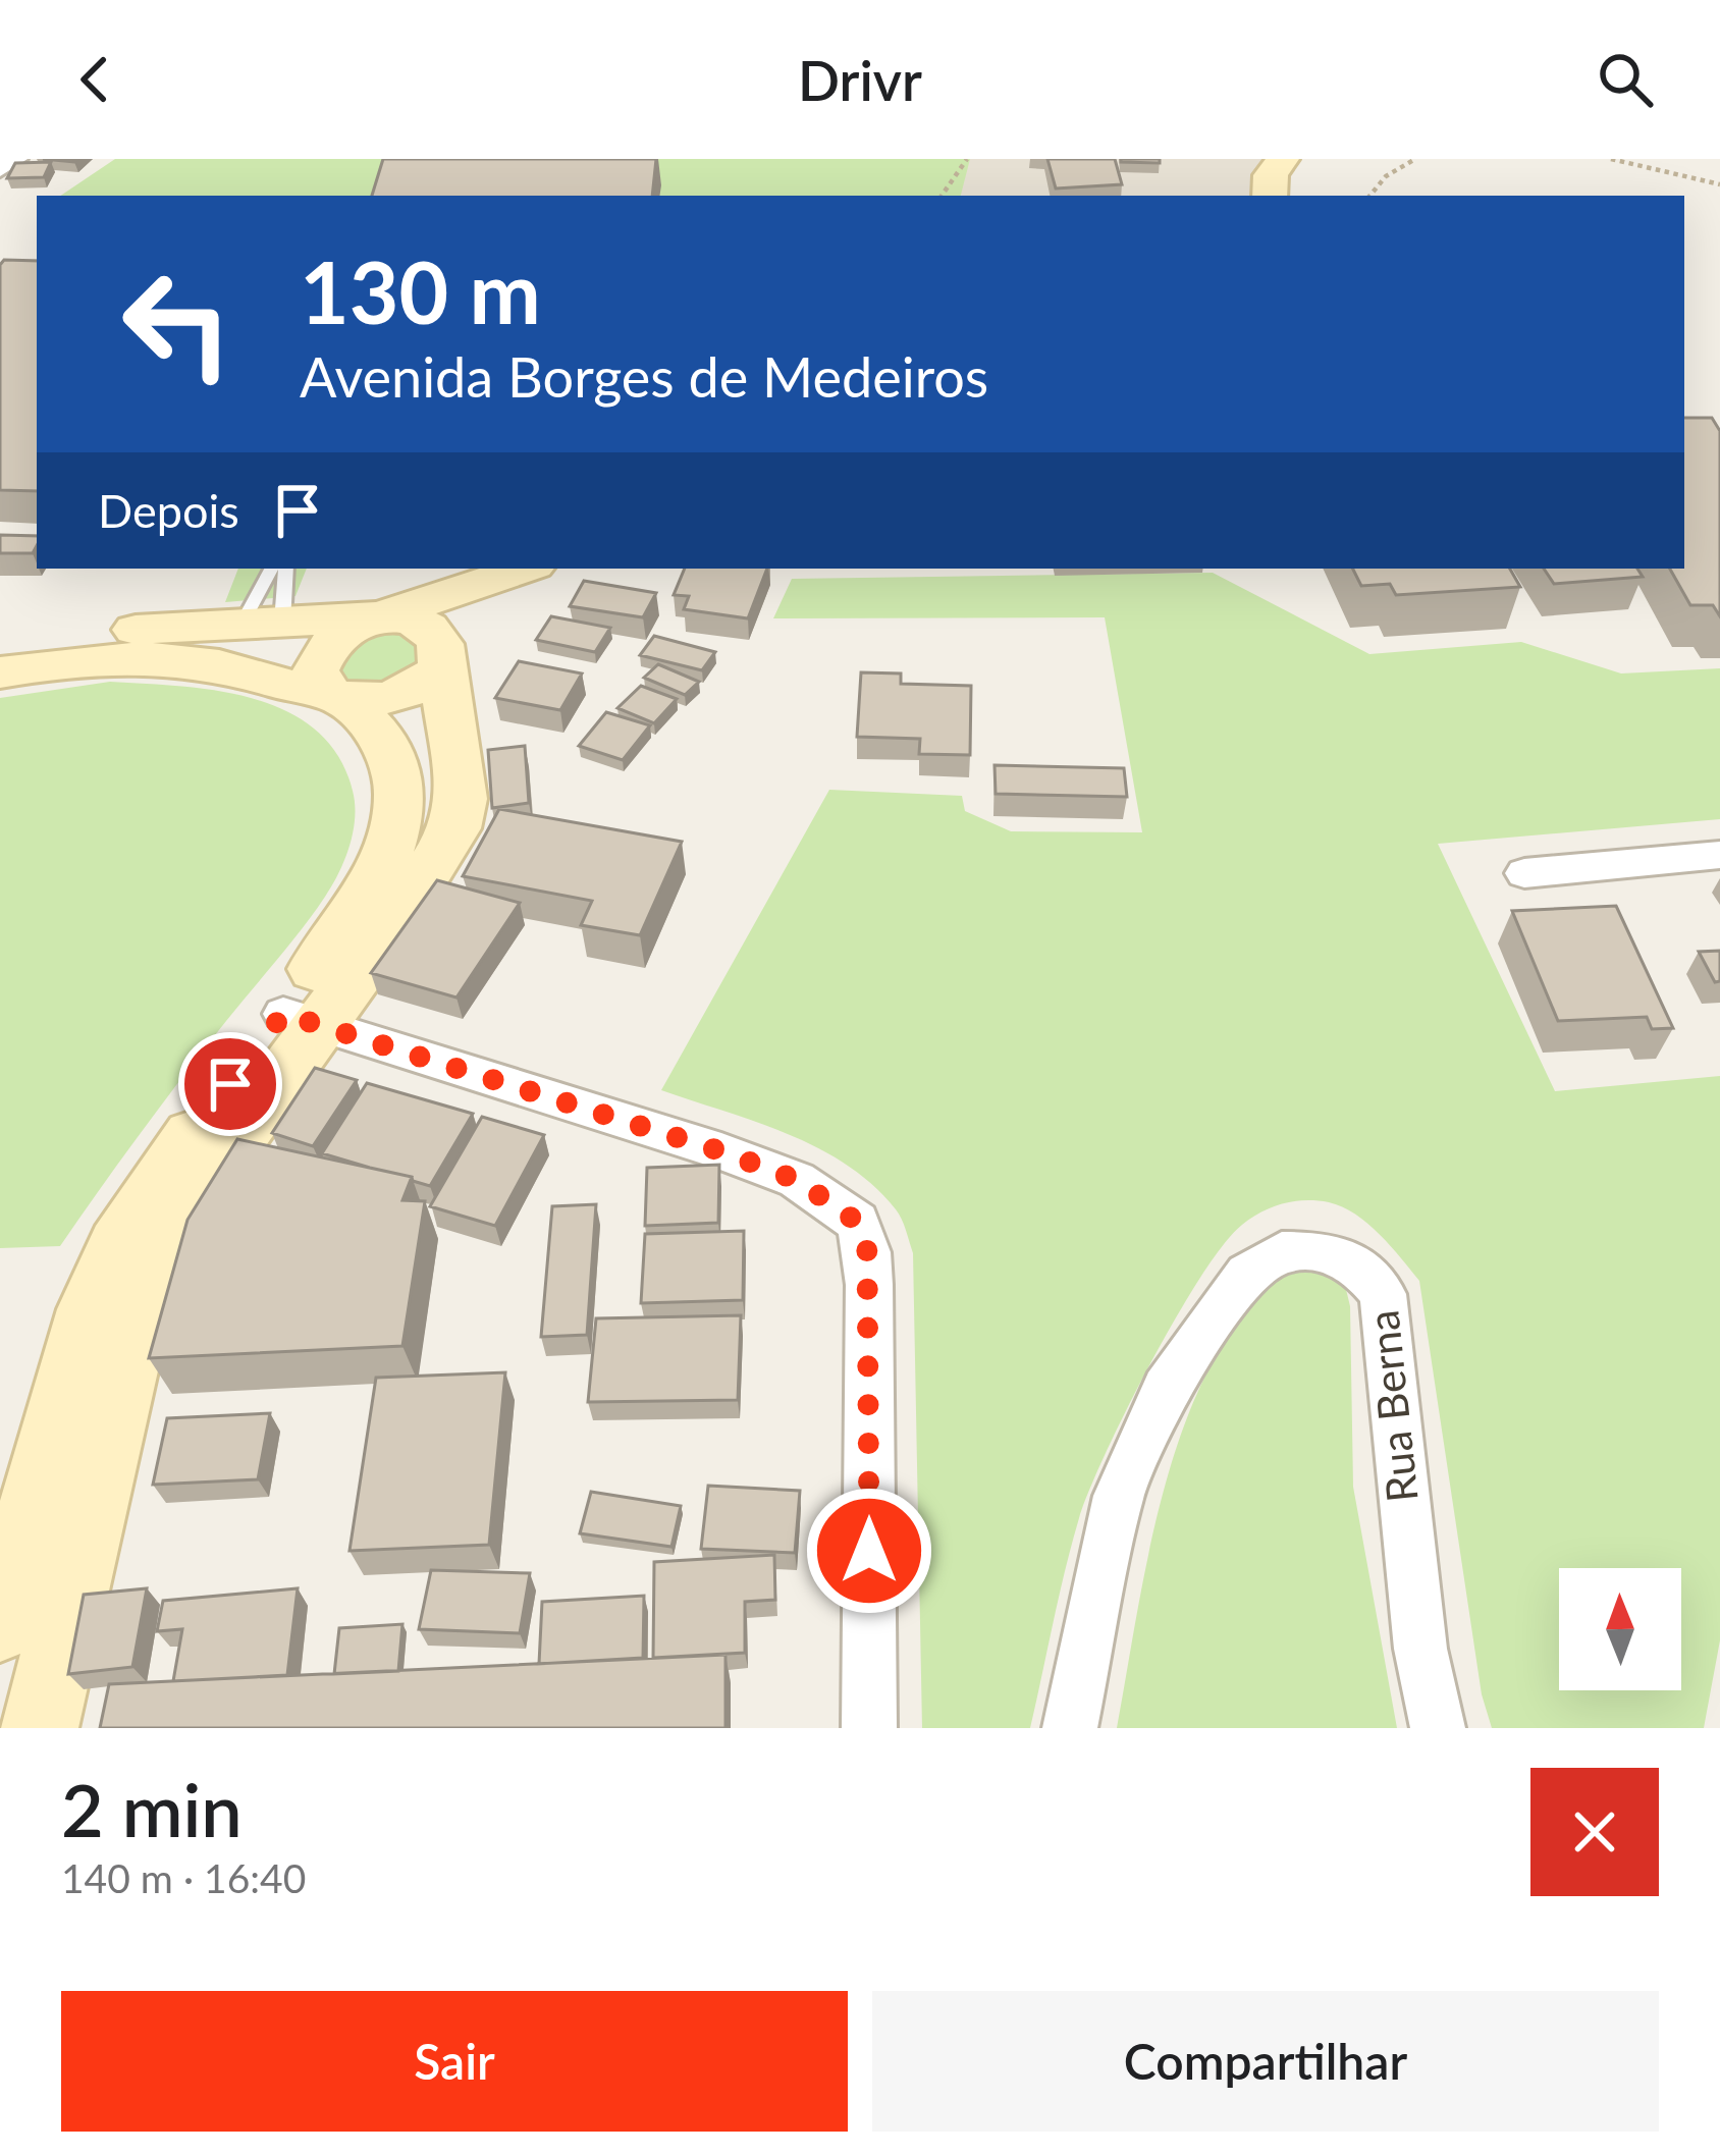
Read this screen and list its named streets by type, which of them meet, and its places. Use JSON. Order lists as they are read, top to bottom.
{
  "streets": {
    "street": ["Rua Berna"]
  },
  "north": "top",
  "page": {
    "header": "Drivr",
    "turn": ["130 m", "Avenida Borges de Medeiros"],
    "then": "Depois",
    "heading": ["2 min", "140 m · 16:40"],
    "buttons": ["Sair", "Compartilhar"]
  }
}
